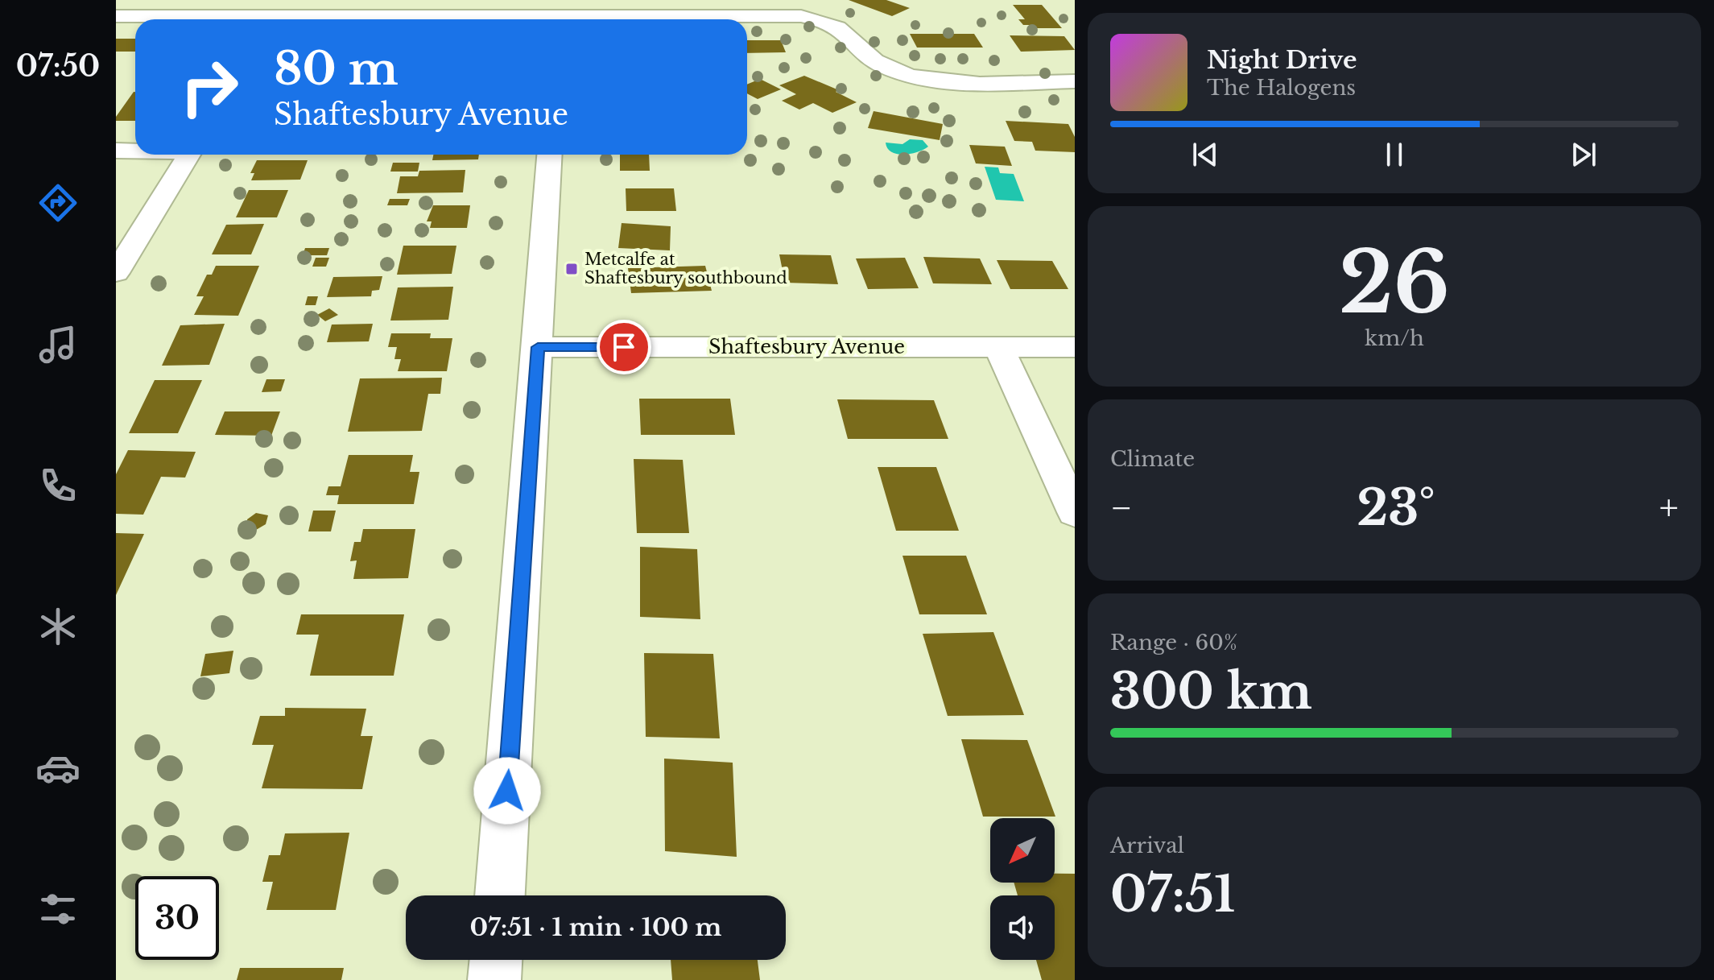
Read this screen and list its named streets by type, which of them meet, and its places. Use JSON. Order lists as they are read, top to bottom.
{
  "streets": {
    "street": ["Shaftesbury Avenue"]
  },
  "places": {
    "transit": ["Metcalfe at Shaftesbury southbound"]
  },
  "north": "bottom left",
  "page": {
    "tabs": "07:50",
    "turn": ["80 m", "Shaftesbury Avenue"],
    "song": ["Night Drive", "The Halogens"],
    "tile": [
      ["26", "km/h"],
      "Climate",
      ["Range · 60%", "300 km"],
      ["Arrival", "07:51"]
    ],
    "heat": ["−", "23°", "+"],
    "limit": "30",
    "trip": "07:51 · 1 min · 100 m"
  }
}
